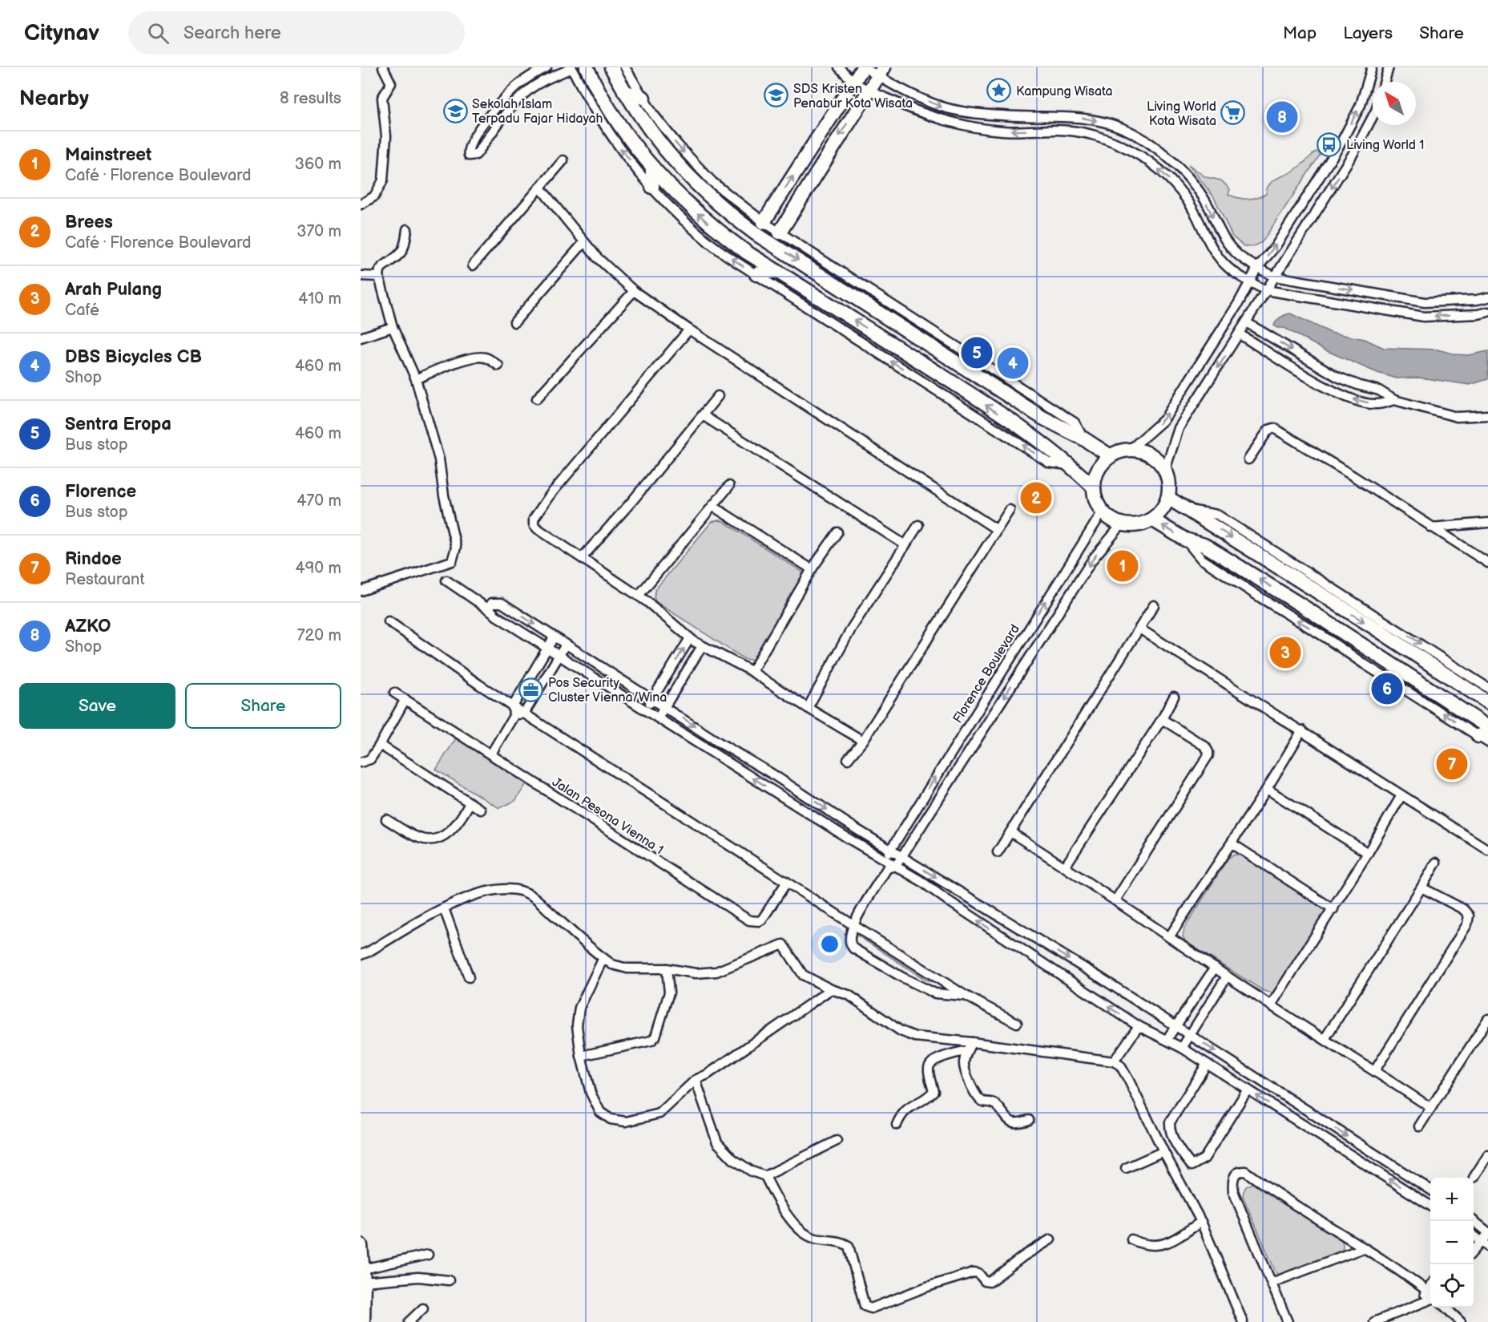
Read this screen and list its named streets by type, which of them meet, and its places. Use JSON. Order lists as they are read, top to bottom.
{
  "streets": {
    "street": ["Florence Boulevard", "Jalan Pesona Vienna 1"]
  },
  "places": {
    "place": ["Kampung Wisata"],
    "school or university": ["SDS Kristen Penabur Kota Wisata", "Sekolah Islam Terpadu Fajar Hidayah"],
    "supermarket": ["Living World Kota Wisata"],
    "bus stop": ["Living World 1"],
    "office": ["Pos Security Cluster Vienna/Wina"]
  },
  "north": "top left",
  "page": {
    "header": "Citynav",
    "search": "Search here",
    "nav": ["Map", "Layers", "Share"],
    "heading": ["Nearby", "8 results"],
    "pins": [
      "8",
      "5",
      "4",
      "2",
      "1",
      "3",
      "6",
      "7"
    ],
    "list": [
      {
        "mark": "1",
        "name": "Mainstreet",
        "note": "Café · Florence Boulevard",
        "value": "360 m"
      },
      {
        "mark": "2",
        "name": "Brees",
        "note": "Café · Florence Boulevard",
        "value": "370 m"
      },
      {
        "mark": "3",
        "name": "Arah Pulang",
        "note": "Café",
        "value": "410 m"
      },
      {
        "mark": "4",
        "name": "DBS Bicycles CB",
        "note": "Shop",
        "value": "460 m"
      },
      {
        "mark": "5",
        "name": "Sentra Eropa",
        "note": "Bus stop",
        "value": "460 m"
      },
      {
        "mark": "6",
        "name": "Florence",
        "note": "Bus stop",
        "value": "470 m"
      },
      {
        "mark": "7",
        "name": "Rindoe",
        "note": "Restaurant",
        "value": "490 m"
      },
      {
        "mark": "8",
        "name": "AZKO",
        "note": "Shop",
        "value": "720 m"
      }
    ],
    "buttons": ["Save", "Share"],
    "map_buttons": ["+", "−"]
  }
}
